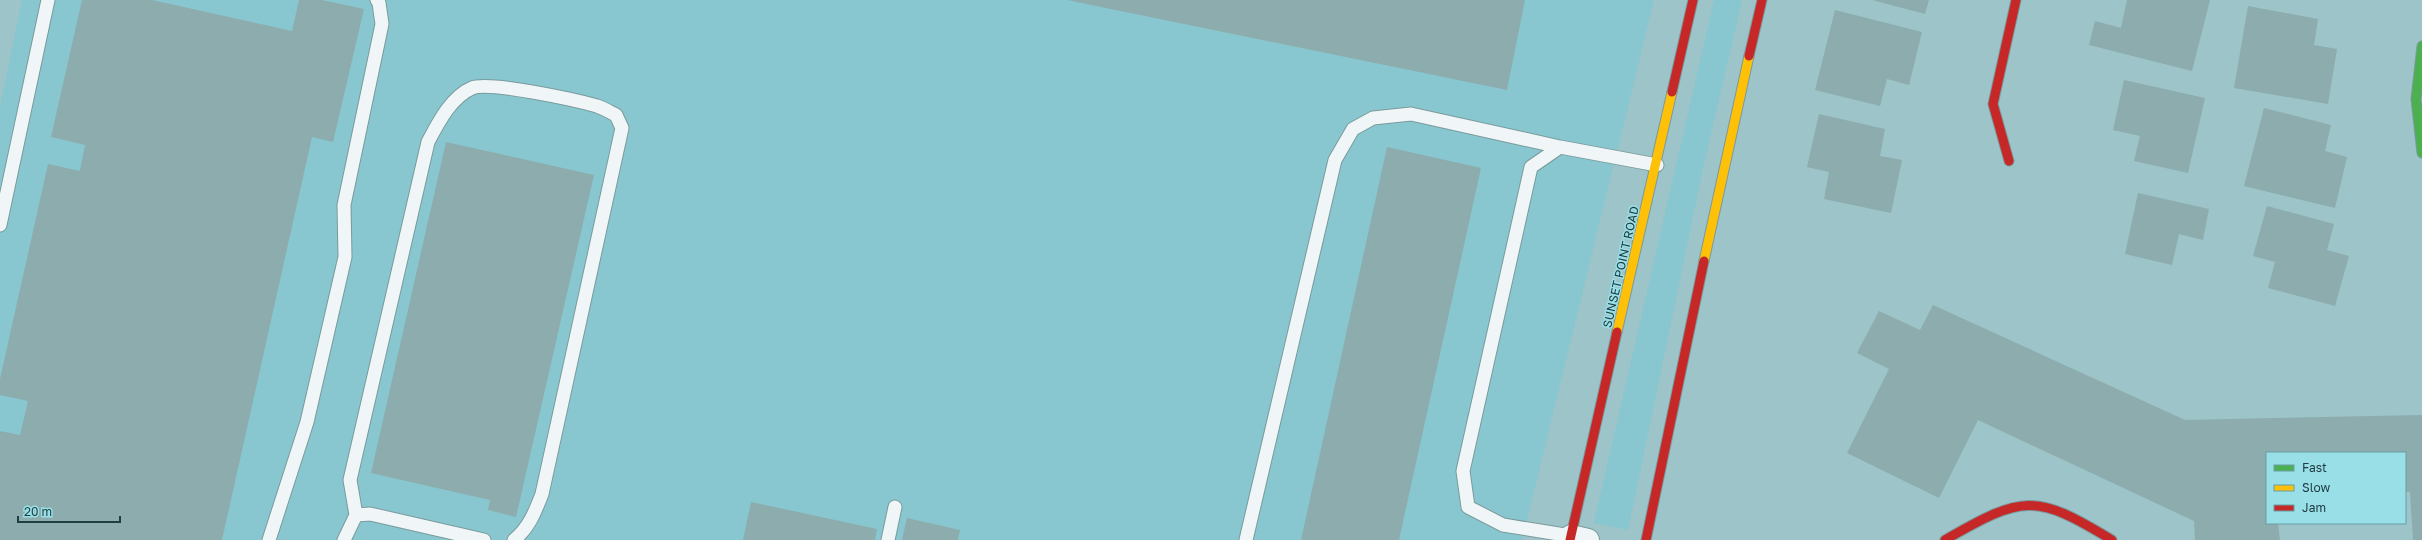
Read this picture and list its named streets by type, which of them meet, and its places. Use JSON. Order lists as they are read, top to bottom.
{
  "streets": {
    "main road": ["SUNSET POINT ROAD"]
  },
  "legend": ["Fast", "Slow", "Jam"],
  "scale_bar": "20 m"
}
